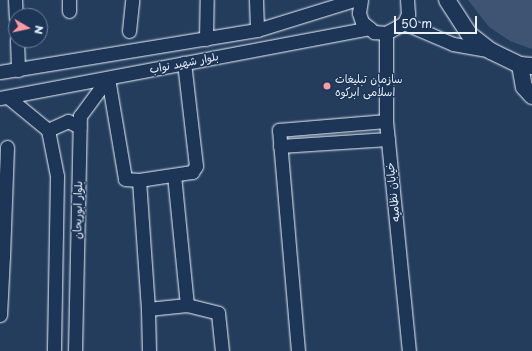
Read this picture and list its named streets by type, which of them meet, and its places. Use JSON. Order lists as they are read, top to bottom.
{
  "streets": {
    "street": ["بلوار شهید نواب", "خیابان نظامیه", "بلوار ابوریحان"]
  },
  "crossings": [
    ["بلوار شهید نواب", "بلوار ابوریحان"]
  ],
  "places": ["سازمان تبلیغات اسلامی ابرکوه"],
  "scale_bar": "50 m",
  "north": "right"
}
